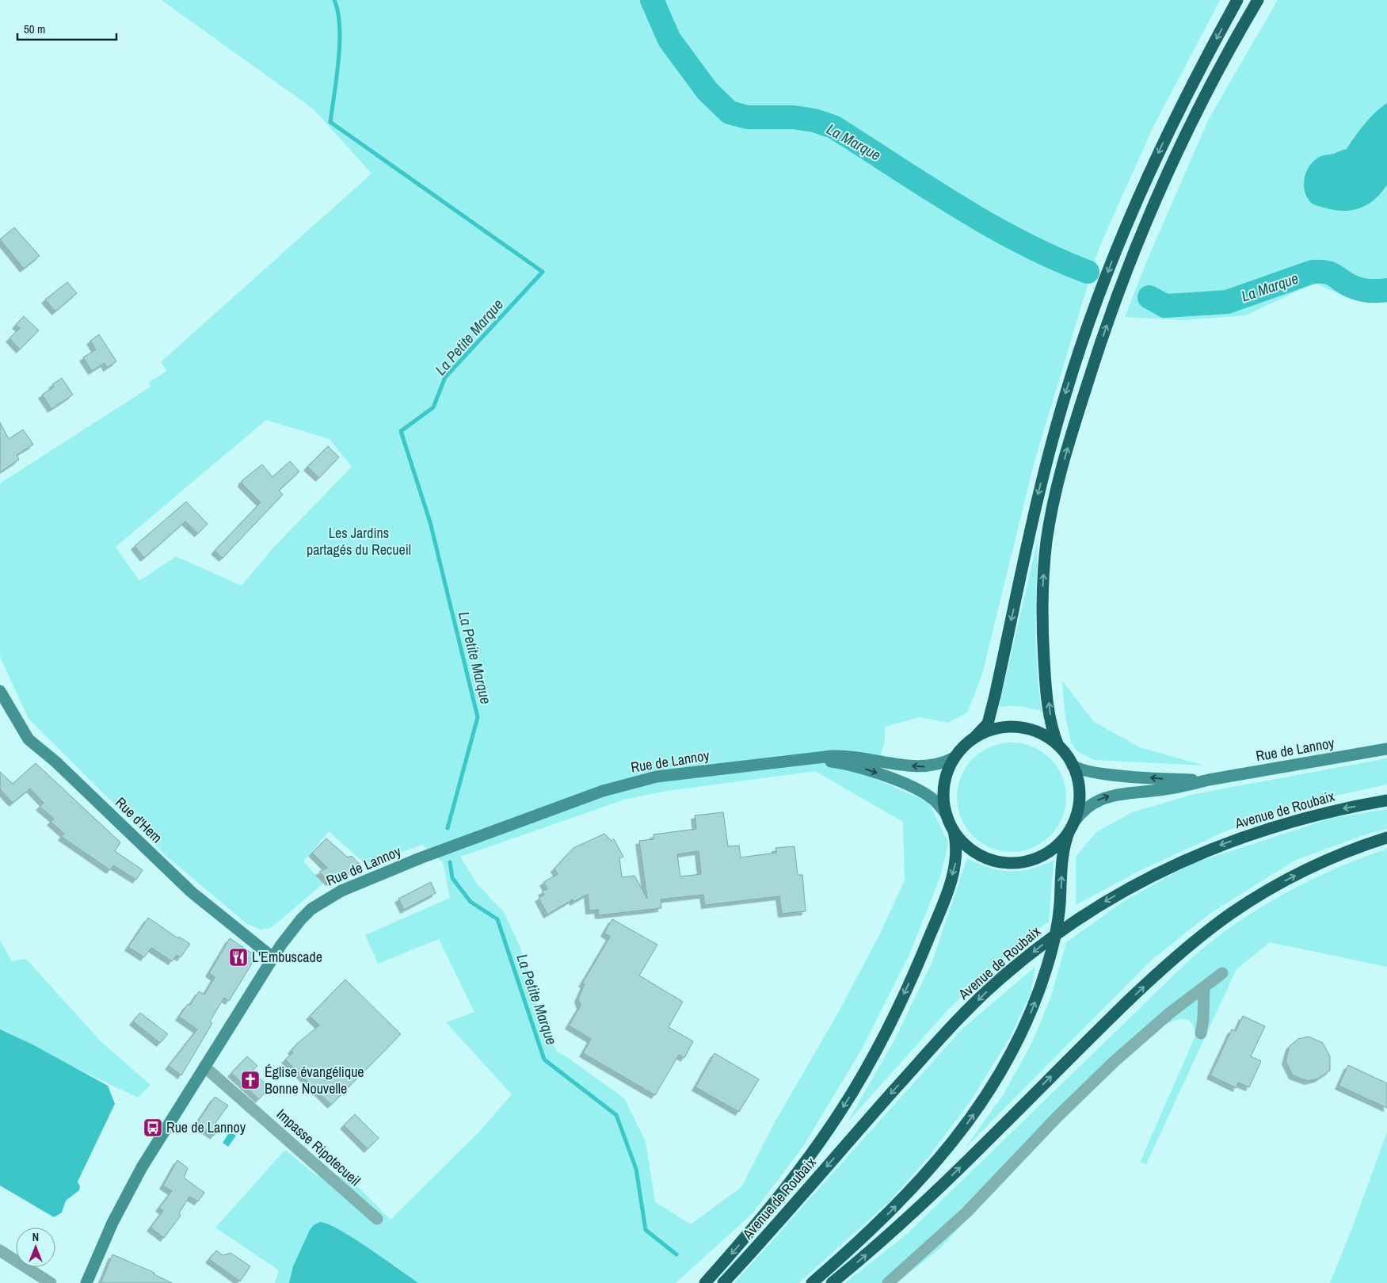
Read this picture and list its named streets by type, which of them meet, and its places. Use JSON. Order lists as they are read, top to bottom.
{
  "streets": {
    "highway": ["Avenue de Roubaix"],
    "main road": ["Rue de Lannoy", "Rue d'Hem"],
    "street": ["Impasse Ripotecueil"]
  },
  "crossings": [
    ["Rue de Lannoy", "Rue d'Hem"],
    ["Rue de Lannoy", "Impasse Ripotecueil"]
  ],
  "water": ["La Marque", "La Petite Marque"],
  "parks": ["Les Jardins partagés du Recueil"],
  "places": {
    "restaurant": ["L'Embuscade"],
    "church": ["Église évangélique Bonne Nouvelle"],
    "bus stop": ["Rue de Lannoy"]
  },
  "scale_bar": "50 m",
  "north": "top"
}
